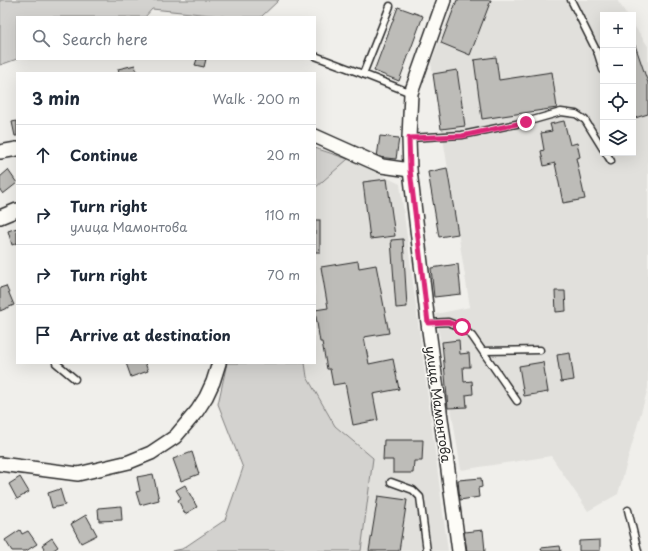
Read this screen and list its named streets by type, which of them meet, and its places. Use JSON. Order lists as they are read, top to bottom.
{
  "streets": {
    "street": ["улица Мамонтова"]
  },
  "page": {
    "map_buttons": ["+", "−"],
    "search": "Search here",
    "heading": ["3 min", "Walk · 200 m"],
    "list": [
      ["Continue", "20 m"],
      ["Turn right", "улица Мамонтова", "110 m"],
      ["Turn right", "70 m"],
      "Arrive at destination"
    ]
  }
}
